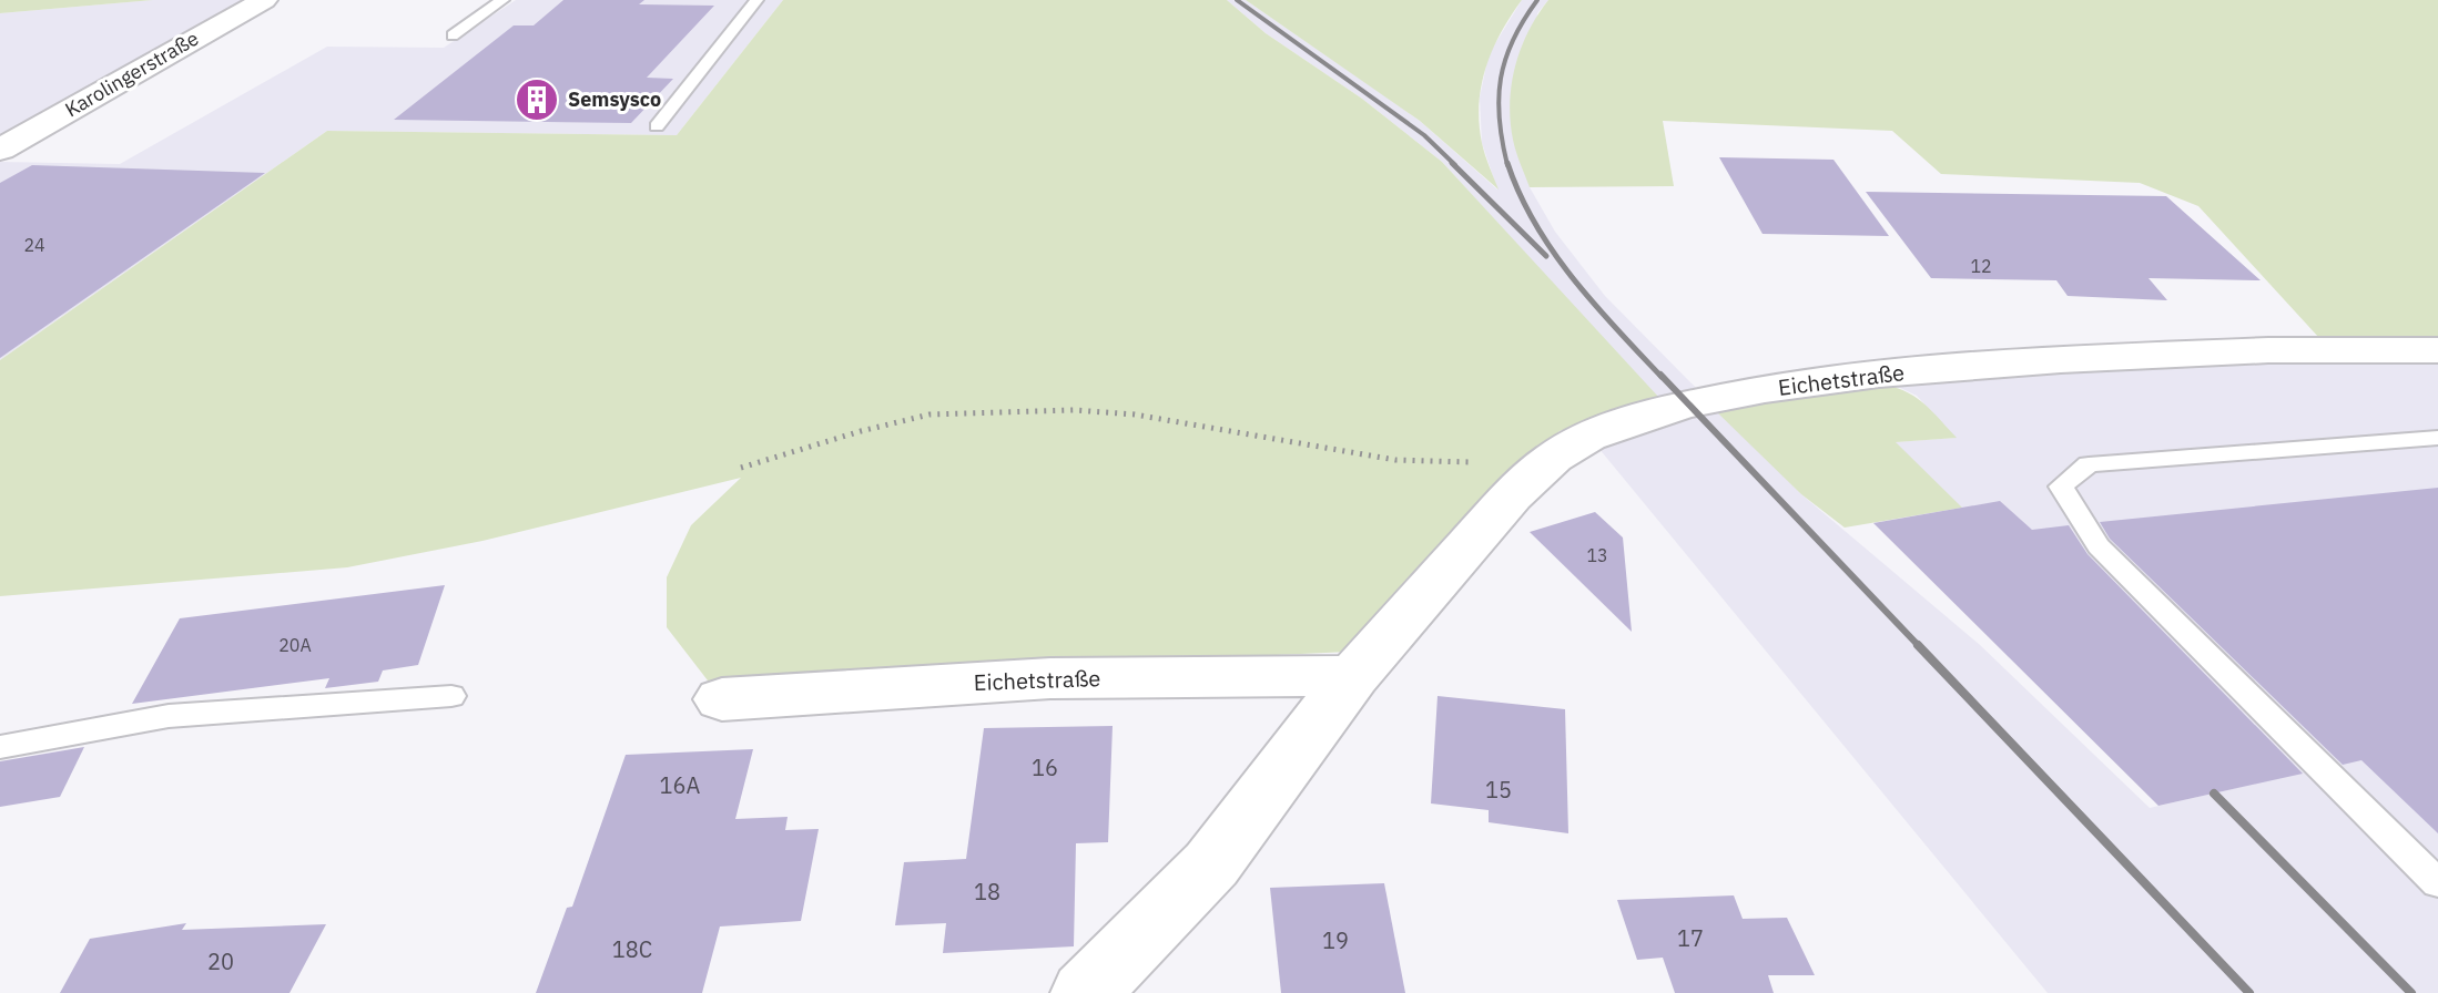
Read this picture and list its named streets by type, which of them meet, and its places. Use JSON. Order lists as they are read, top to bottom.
{
  "streets": {
    "street": ["Karolingerstraße", "Eichetstraße"]
  },
  "places": {
    "building": ["Semsysco"]
  },
  "house_numbers": [
    "24",
    "12",
    "13",
    "20A",
    "16",
    "16A",
    "15",
    "18",
    "17",
    "19",
    "18C",
    "20"
  ]
}
